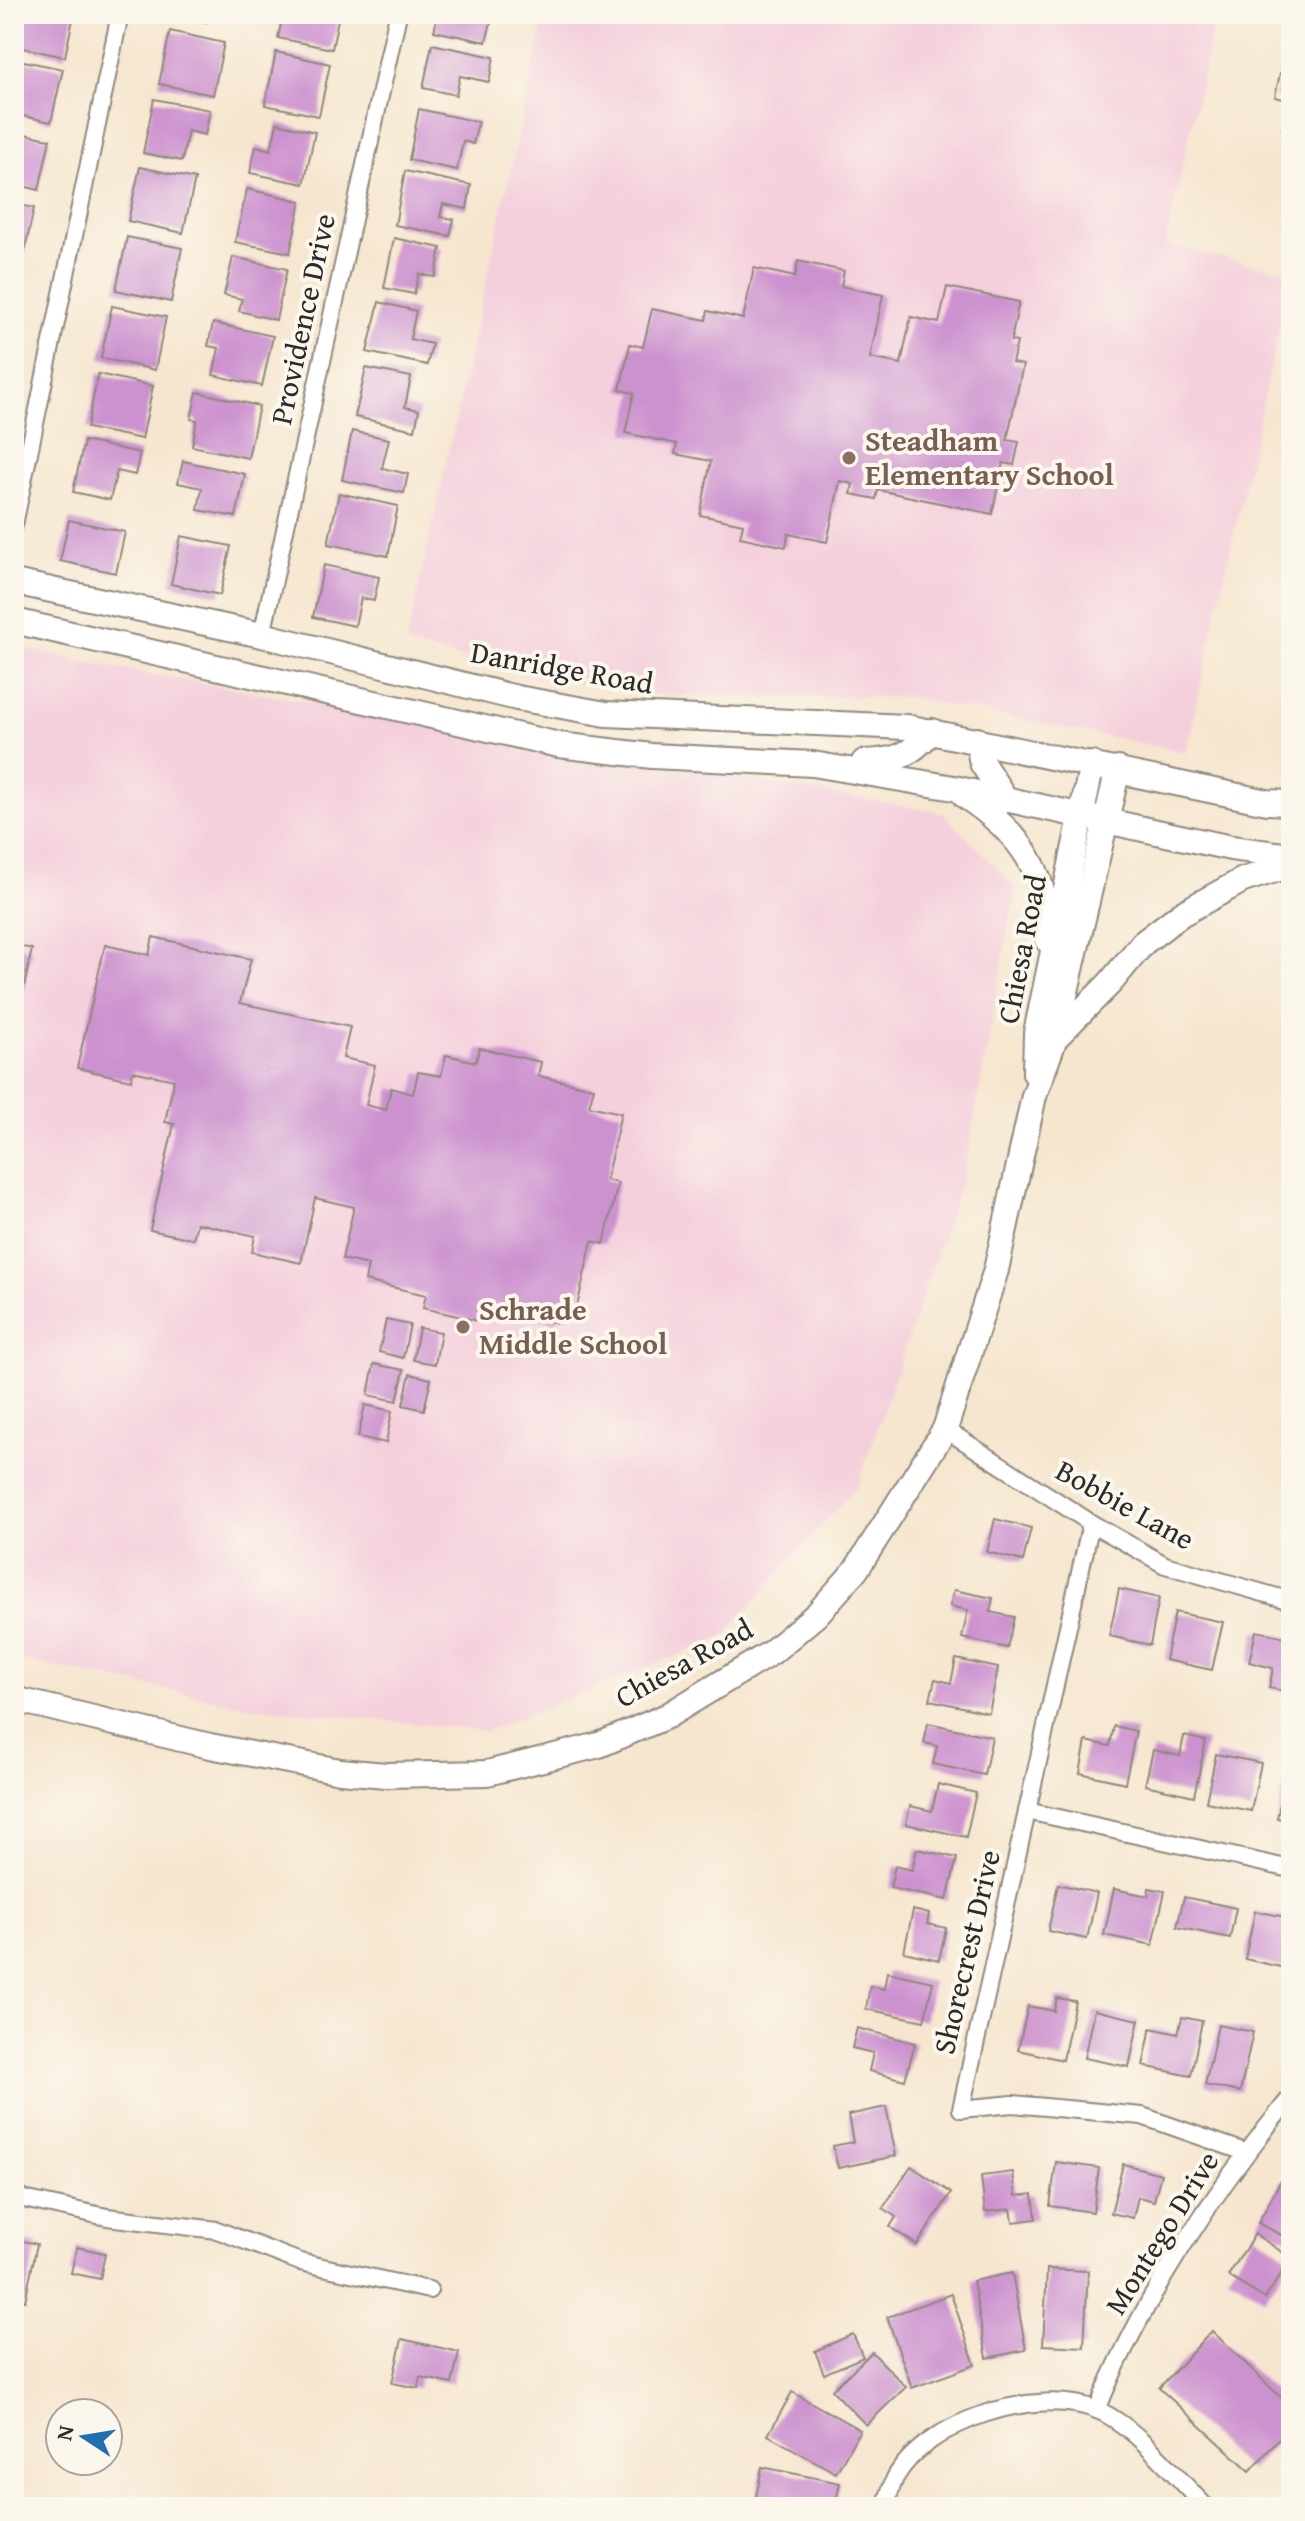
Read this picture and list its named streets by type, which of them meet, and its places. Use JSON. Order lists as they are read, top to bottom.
{
  "streets": {
    "main road": ["Danridge Road", "Chiesa Road"],
    "street": [
      "Providence Drive",
      "Bobbie Lane",
      "Shorecrest Drive",
      "Montego Drive"
    ]
  },
  "crossings": [
    ["Providence Drive", "Danridge Road"],
    ["Danridge Road", "Chiesa Road"],
    ["Chiesa Road", "Bobbie Lane"],
    ["Bobbie Lane", "Shorecrest Drive"],
    ["Shorecrest Drive", "Montego Drive"]
  ],
  "places": ["Steadham Elementary School", "Schrade Middle School"],
  "north": "left"
}
